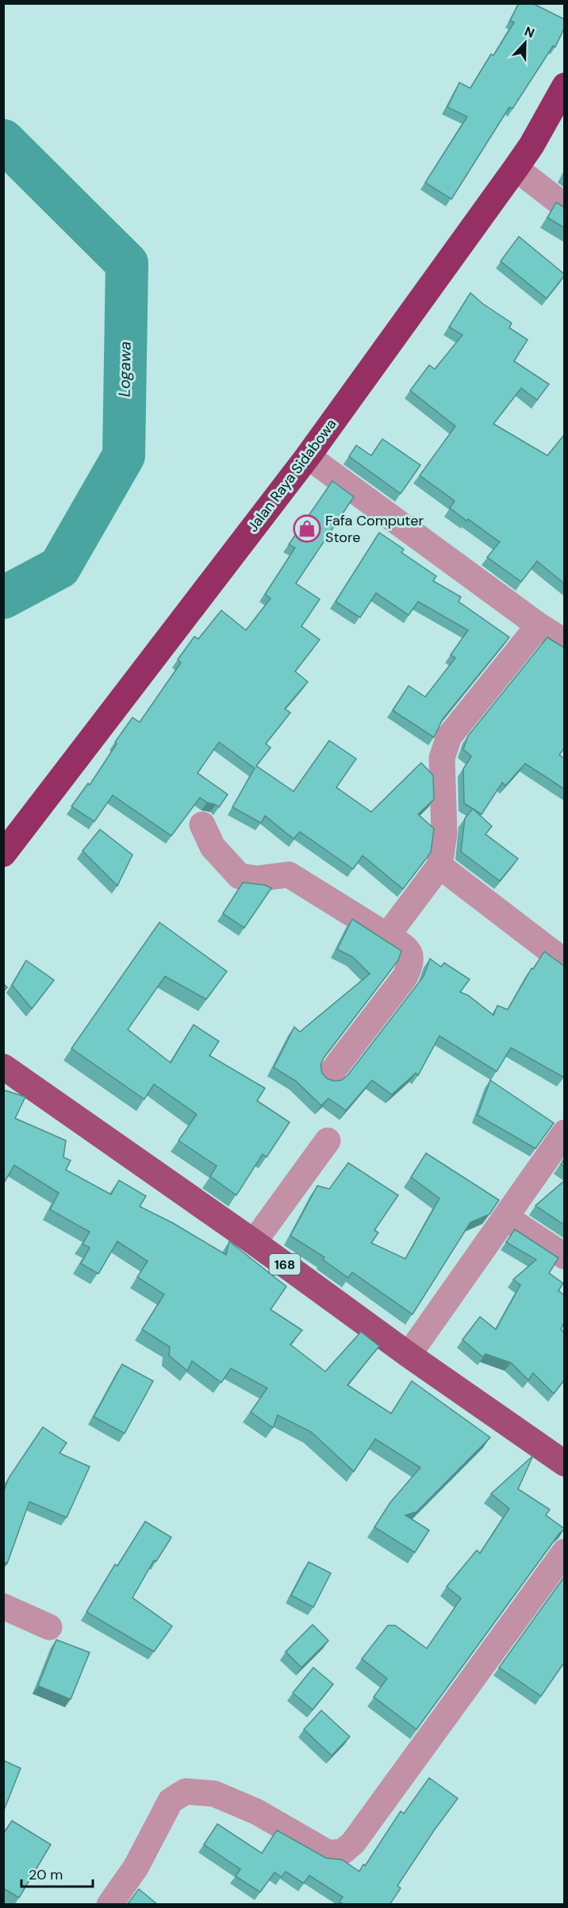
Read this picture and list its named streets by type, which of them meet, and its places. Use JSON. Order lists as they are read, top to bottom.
{
  "streets": {
    "highway": ["Jalan Raya Sidabowa"],
    "main road": ["168"]
  },
  "water": ["Logawa"],
  "places": {
    "shop": ["Fafa Computer Store"]
  },
  "scale_bar": "20 m",
  "north": "top"
}
